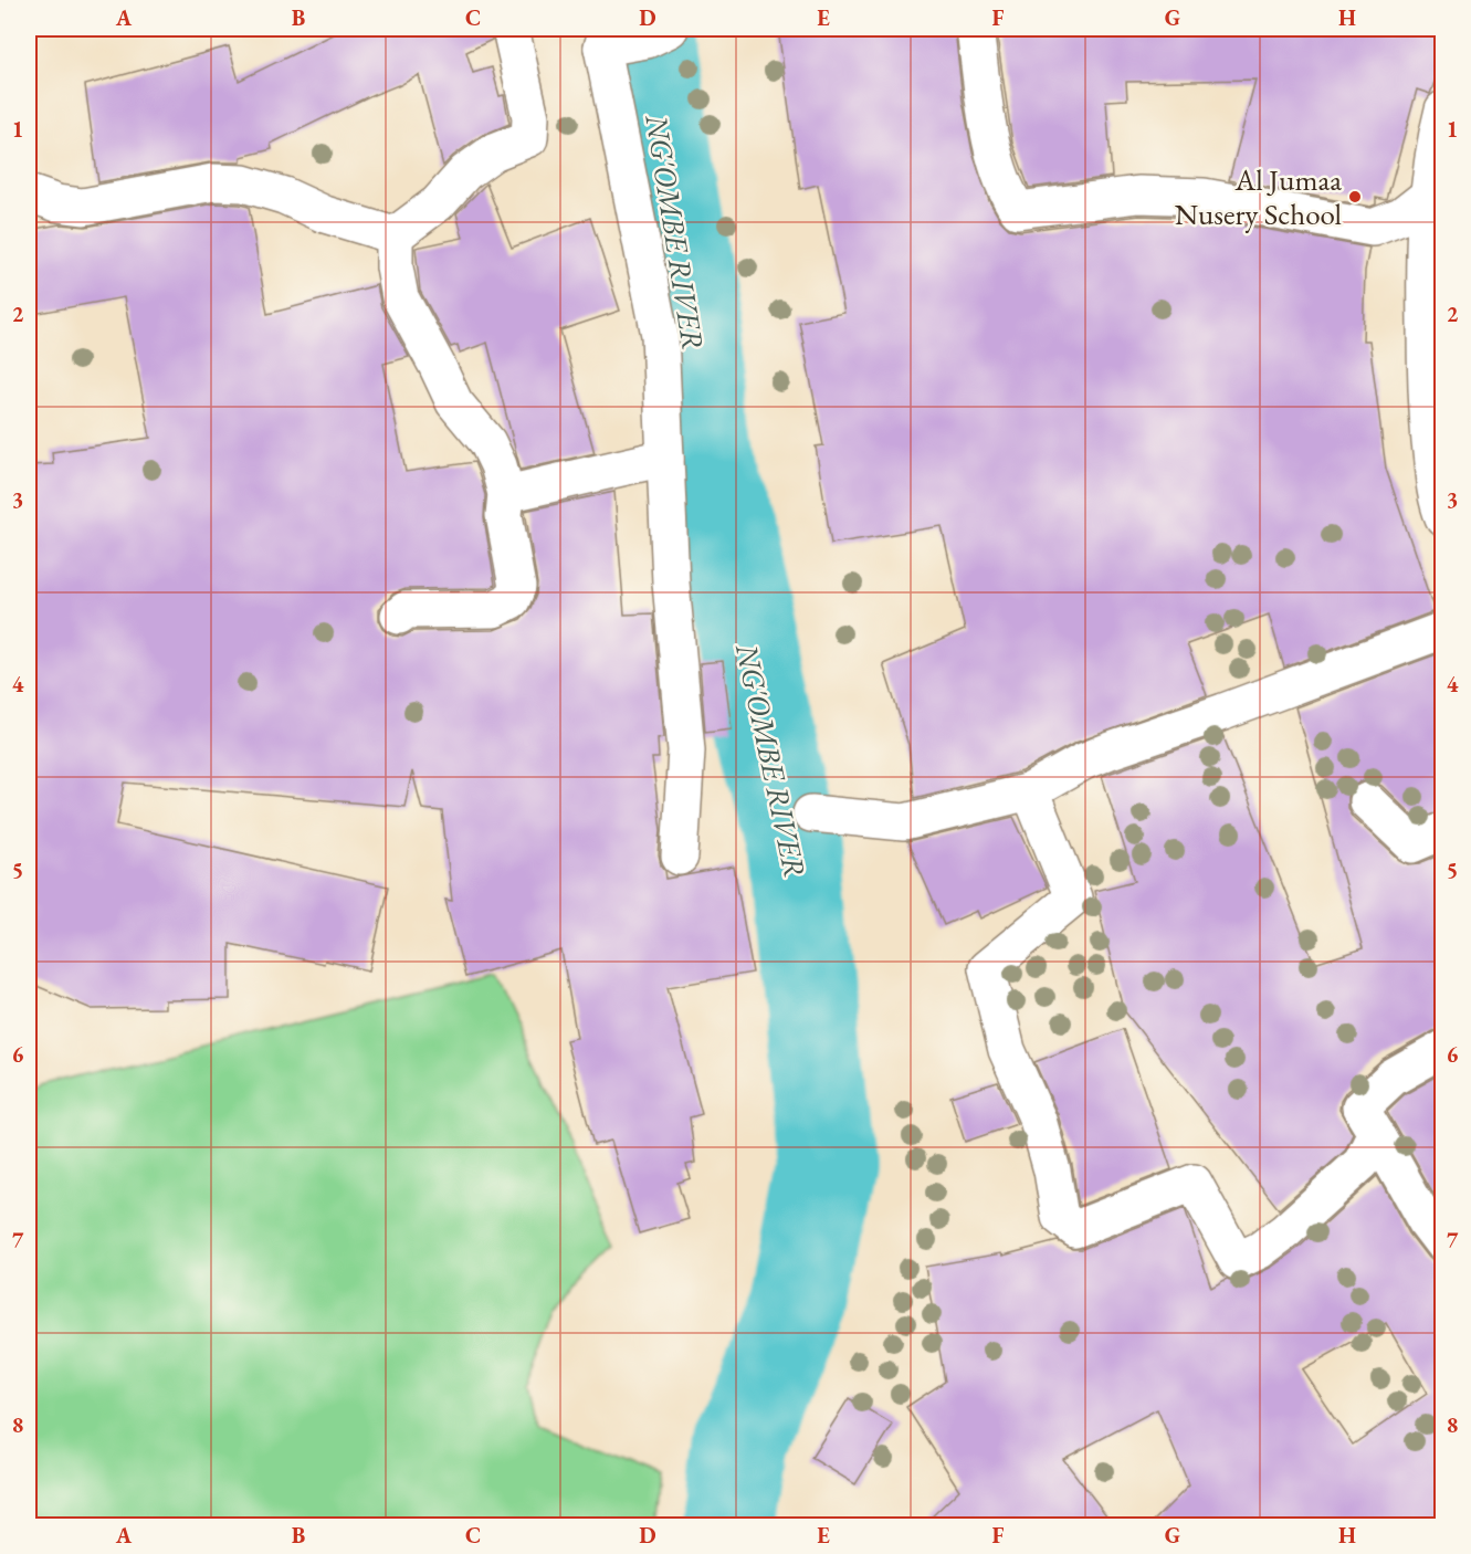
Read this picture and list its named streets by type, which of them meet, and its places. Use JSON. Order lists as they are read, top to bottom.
{
  "water": ["NG'OMBE RIVER"],
  "places": ["Al Jumaa Nusery School"],
  "grid": {
    "columns": [
      "A",
      "B",
      "C",
      "D",
      "E",
      "F",
      "G",
      "H"
    ],
    "rows": [
      "1",
      "2",
      "3",
      "4",
      "5",
      "6",
      "7",
      "8"
    ]
  }
}
